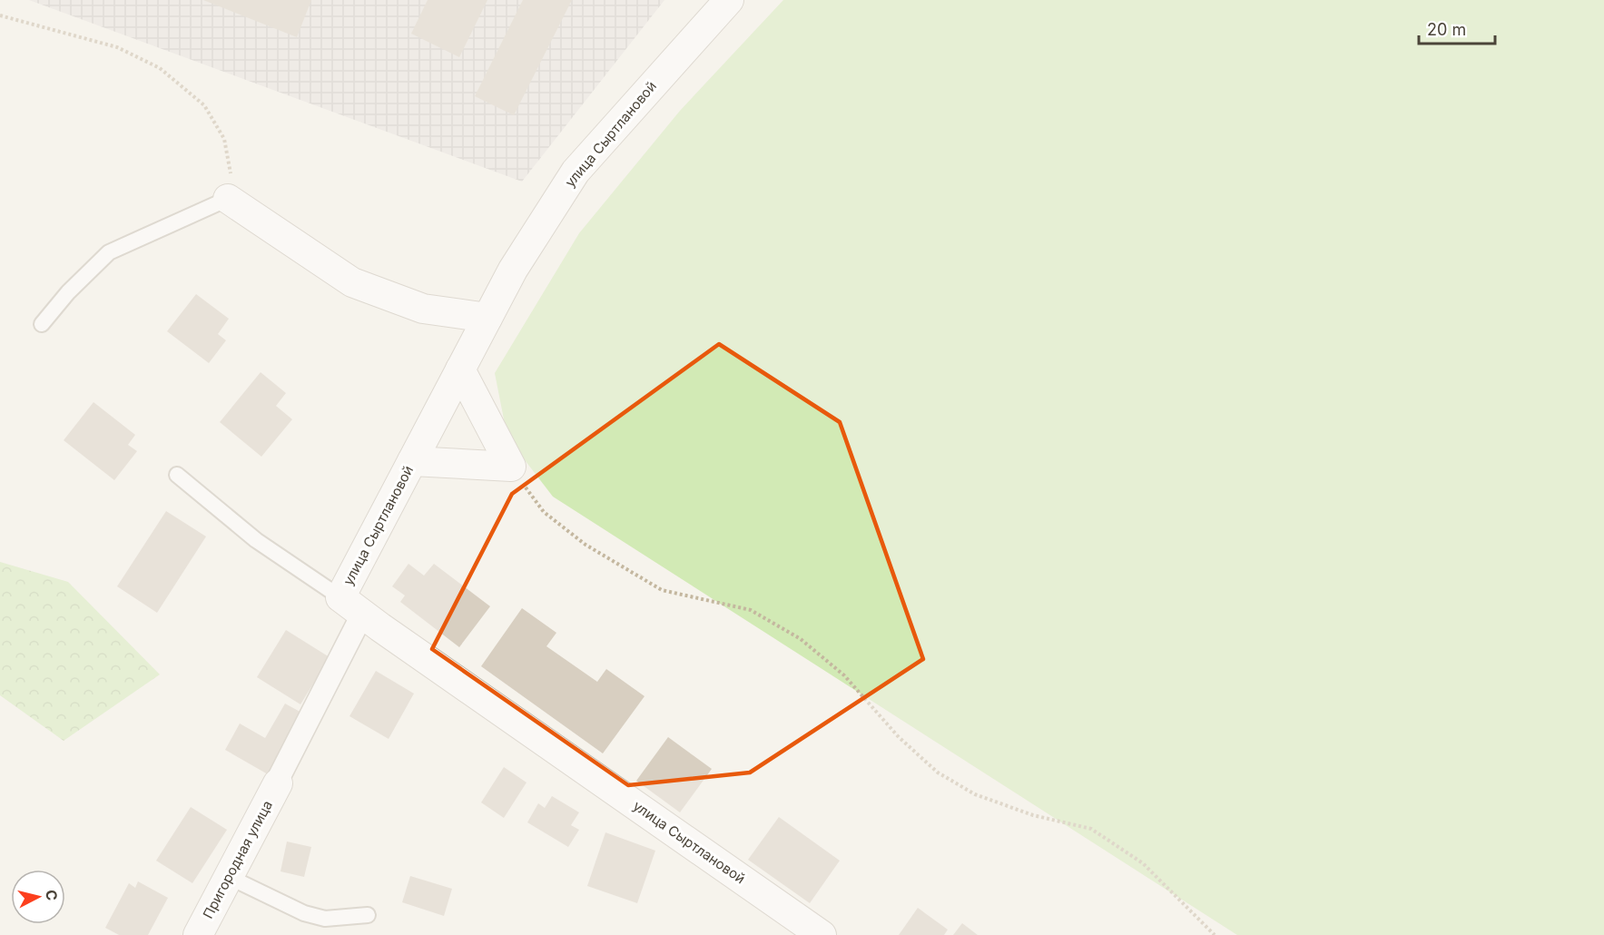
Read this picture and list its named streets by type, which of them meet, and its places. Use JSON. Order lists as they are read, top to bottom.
{
  "streets": {
    "street": ["улица Сыртлановой", "Пригородная улица"]
  },
  "scale_bar": "20 m",
  "north": "right"
}
